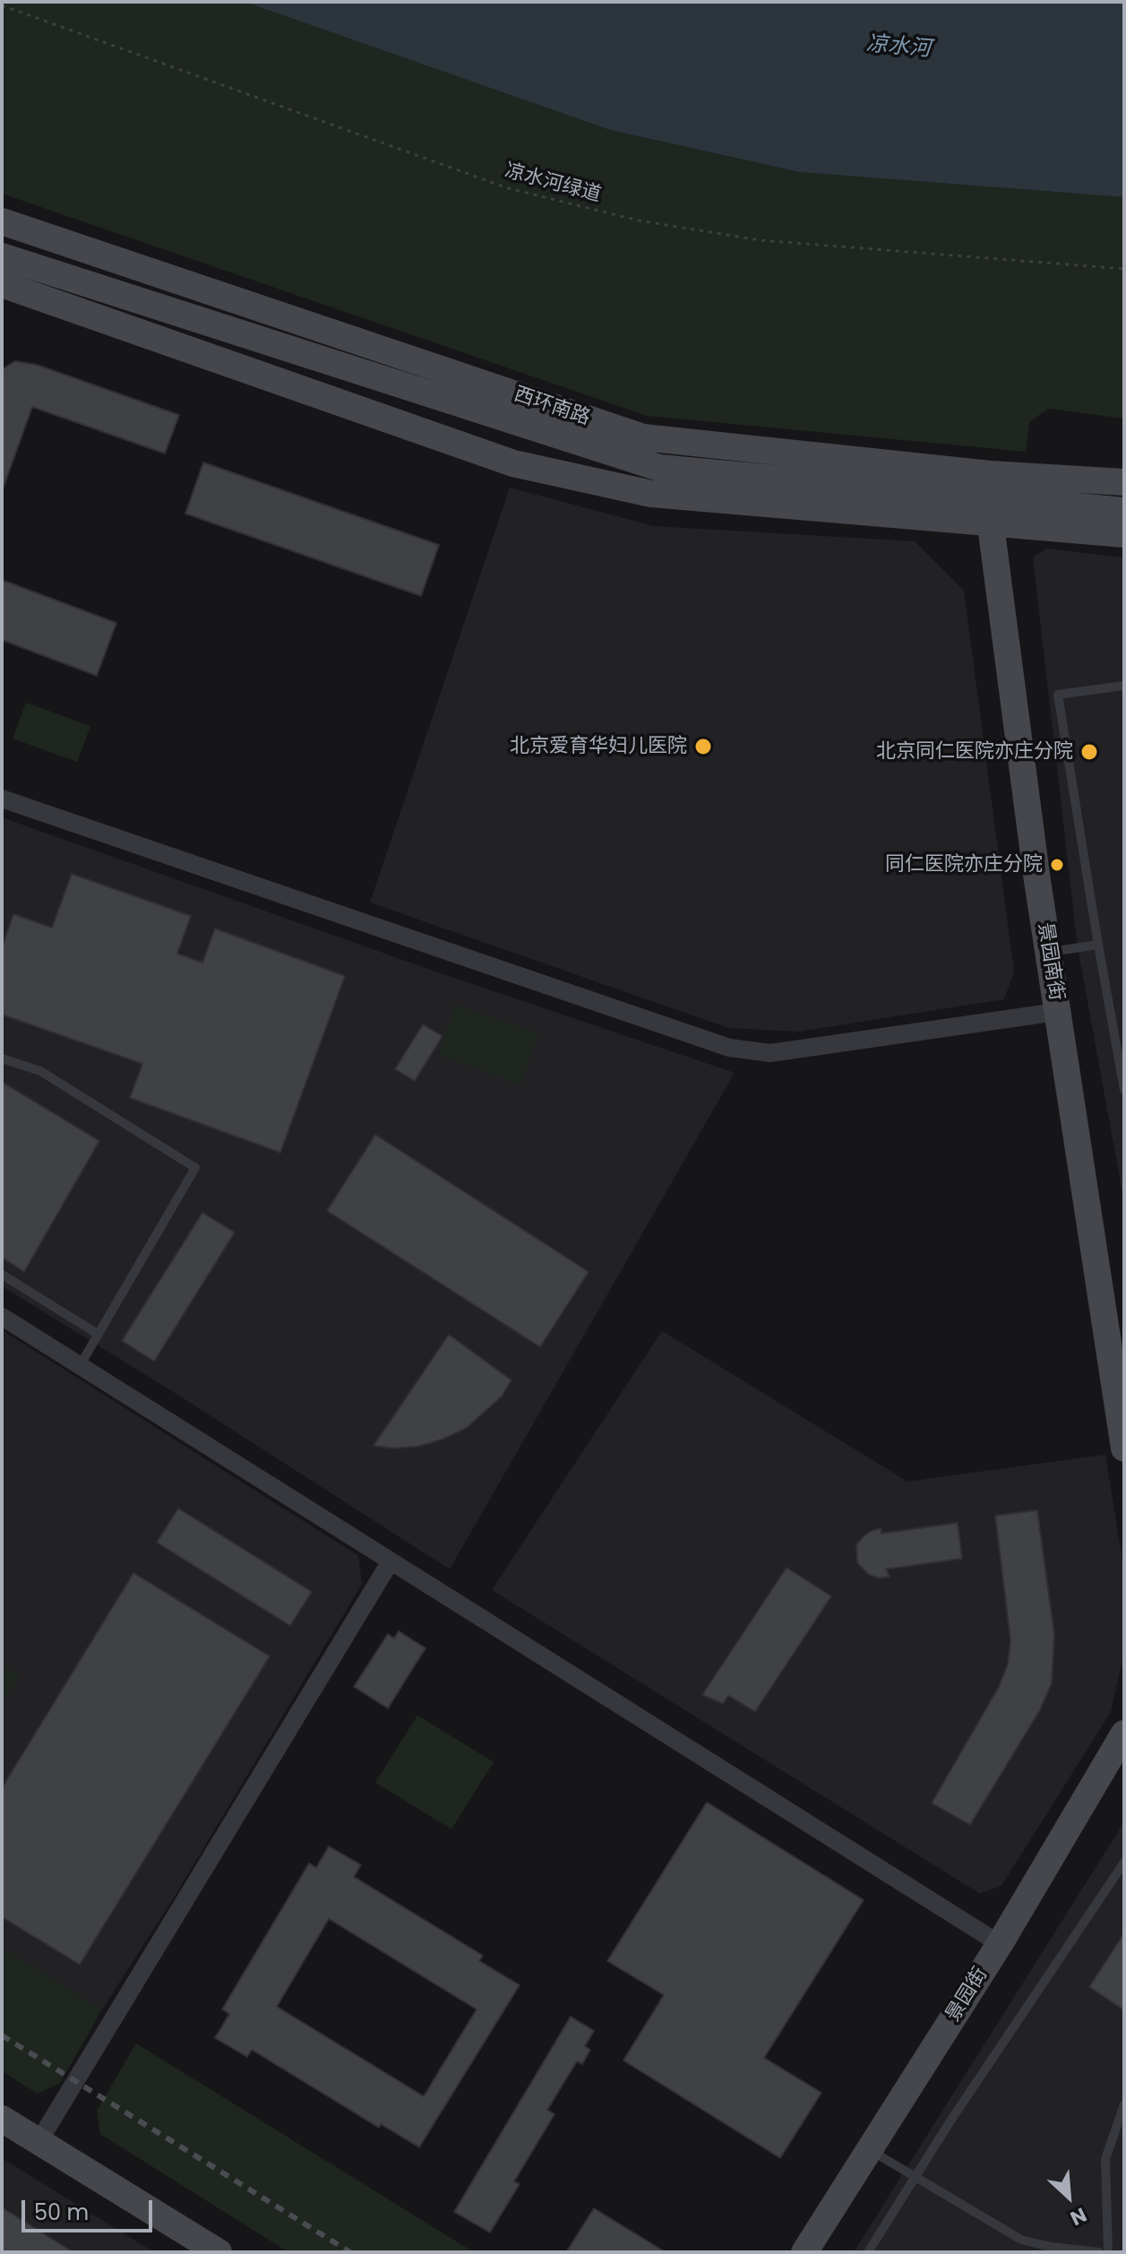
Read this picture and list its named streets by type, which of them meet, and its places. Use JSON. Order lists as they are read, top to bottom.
{
  "streets": {
    "street": ["西环南路", "景园南街", "景园街"],
    "path": ["凉水河绿道"]
  },
  "crossings": [
    ["西环南路", "景园南街"]
  ],
  "water": ["凉水河"],
  "places": ["北京爱育华妇儿医院", "北京同仁医院亦庄分院", "同仁医院亦庄分院"],
  "scale_bar": "50 m",
  "north": "bottom right"
}
